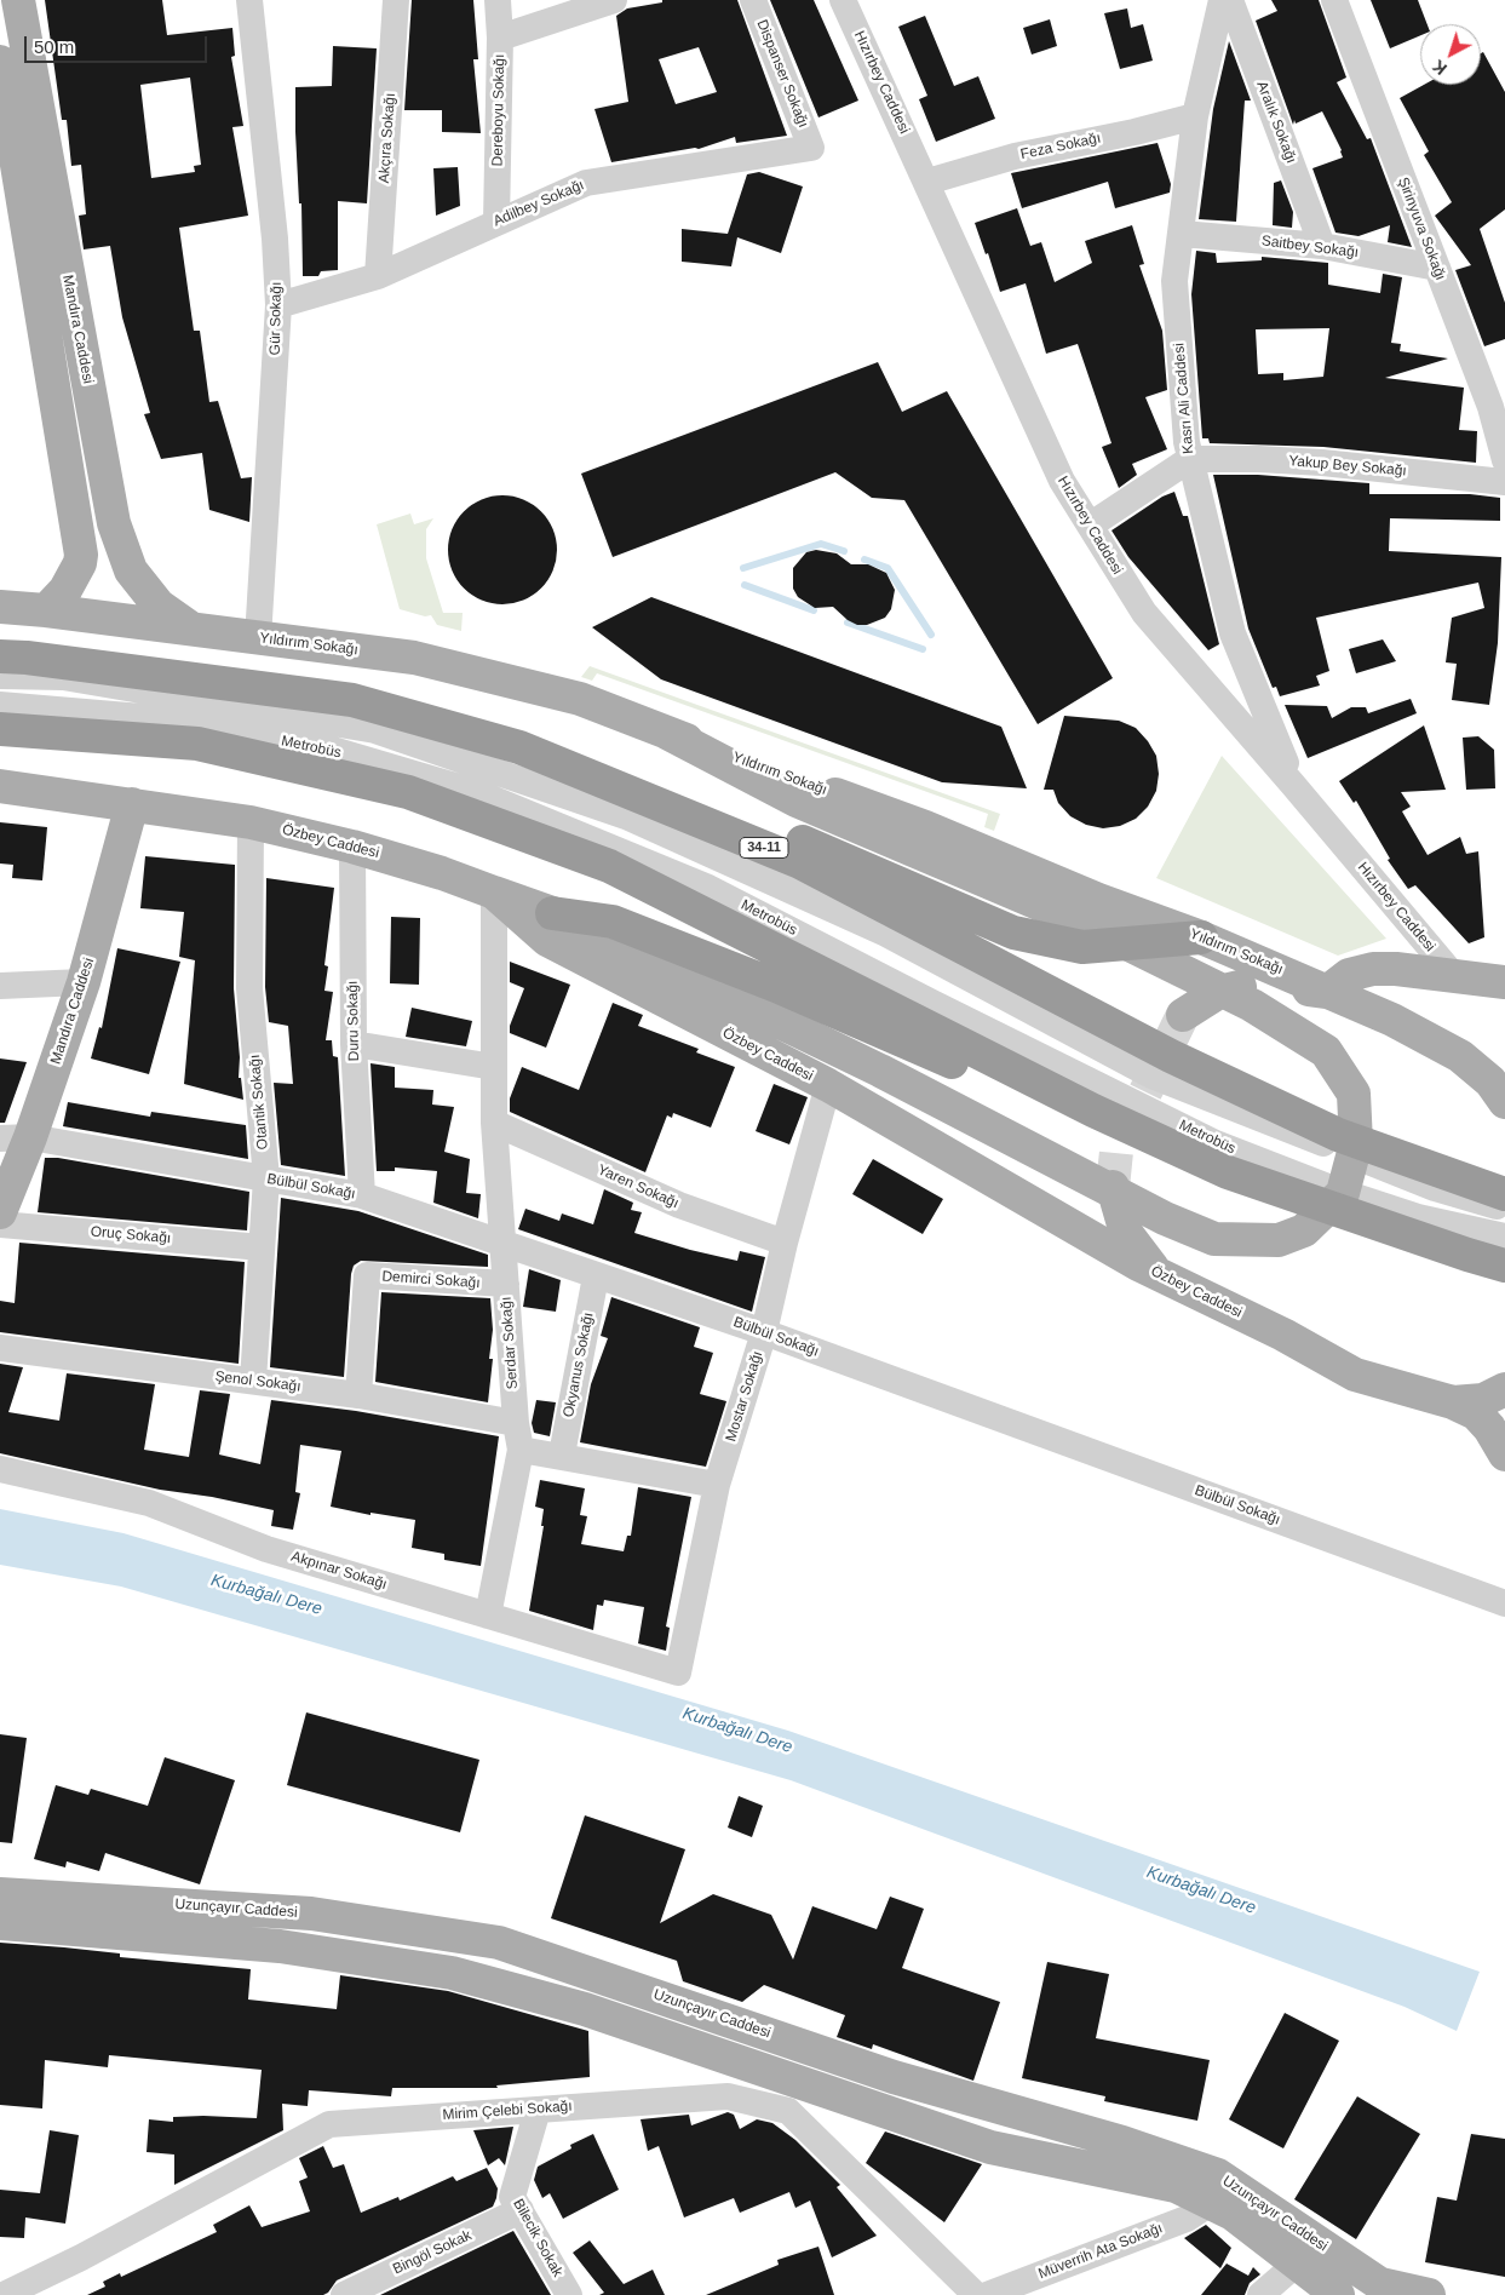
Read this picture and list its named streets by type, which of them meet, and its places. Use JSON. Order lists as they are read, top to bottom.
{
  "streets": {
    "highway": ["34-11"],
    "main road": [
      "Mandıra Caddesi",
      "Yıldırım Sokağı",
      "Özbey Caddesi",
      "Uzunçayır Caddesi"
    ],
    "street": [
      "Dispanser Sokağı",
      "Hızırbey Caddesi",
      "Dereboyu Sokağı",
      "Aralık Sokağı",
      "Akçıra Sokağı",
      "Feza Sokağı",
      "Adilbey Sokağı",
      "Şirinyuva Sokağı",
      "Saitbey Sokağı",
      "Gür Sokağı",
      "Kasrı Ali Caddesi",
      "Yakup Bey Sokağı",
      "Metrobüs",
      "Duru Sokağı",
      "Otantik Sokağı",
      "Bülbül Sokağı",
      "Yaren Sokağı",
      "Oruç Sokağı",
      "Demirci Sokağı",
      "Serdar Sokağı",
      "Okyanus Sokağı",
      "Şenol Sokağı",
      "Mostar Sokağı",
      "Akpınar Sokağı",
      "Mirim Çelebi Sokağı",
      "Bilecik Sokak",
      "Müverrih Ata Sokağı",
      "Bingöl Sokak"
    ]
  },
  "crossings": [
    ["Dispanser Sokağı", "Adilbey Sokağı"],
    ["Hızırbey Caddesi", "Feza Sokağı"],
    ["Hızırbey Caddesi", "Kasrı Ali Caddesi"],
    ["Dereboyu Sokağı", "Adilbey Sokağı"],
    ["Aralık Sokağı", "Saitbey Sokağı"],
    ["Akçıra Sokağı", "Adilbey Sokağı"],
    ["Feza Sokağı", "Kasrı Ali Caddesi"],
    ["Adilbey Sokağı", "Gür Sokağı"],
    ["Şirinyuva Sokağı", "Saitbey Sokağı"],
    ["Saitbey Sokağı", "Kasrı Ali Caddesi"],
    ["Gür Sokağı", "Yıldırım Sokağı"],
    ["Mandıra Caddesi", "Yıldırım Sokağı"],
    ["Mandıra Caddesi", "Özbey Caddesi"],
    ["Mandıra Caddesi", "Bülbül Sokağı"],
    ["Kasrı Ali Caddesi", "Yakup Bey Sokağı"],
    ["Metrobüs", "34-11"],
    ["Özbey Caddesi", "Duru Sokağı"],
    ["Özbey Caddesi", "Otantik Sokağı"],
    ["Özbey Caddesi", "Serdar Sokağı"],
    ["Özbey Caddesi", "Mostar Sokağı"],
    ["Duru Sokağı", "Bülbül Sokağı"],
    ["Otantik Sokağı", "Bülbül Sokağı"],
    ["Otantik Sokağı", "Oruç Sokağı"],
    ["Otantik Sokağı", "Şenol Sokağı"],
    ["Bülbül Sokağı", "Serdar Sokağı"],
    ["Bülbül Sokağı", "Okyanus Sokağı"],
    ["Bülbül Sokağı", "Mostar Sokağı"],
    ["Yaren Sokağı", "Serdar Sokağı"],
    ["Yaren Sokağı", "Mostar Sokağı"],
    ["Demirci Sokağı", "Serdar Sokağı"],
    ["Demirci Sokağı", "Şenol Sokağı"],
    ["Serdar Sokağı", "Şenol Sokağı"],
    ["Serdar Sokağı", "Akpınar Sokağı"],
    ["Mostar Sokağı", "Akpınar Sokağı"],
    ["Uzunçayır Caddesi", "Müverrih Ata Sokağı"],
    ["Mirim Çelebi Sokağı", "Bilecik Sokak"],
    ["Bilecik Sokak", "Bingöl Sokak"]
  ],
  "water": ["Kurbağalı Dere"],
  "scale_bar": "50 m",
  "north": "bottom left"
}
